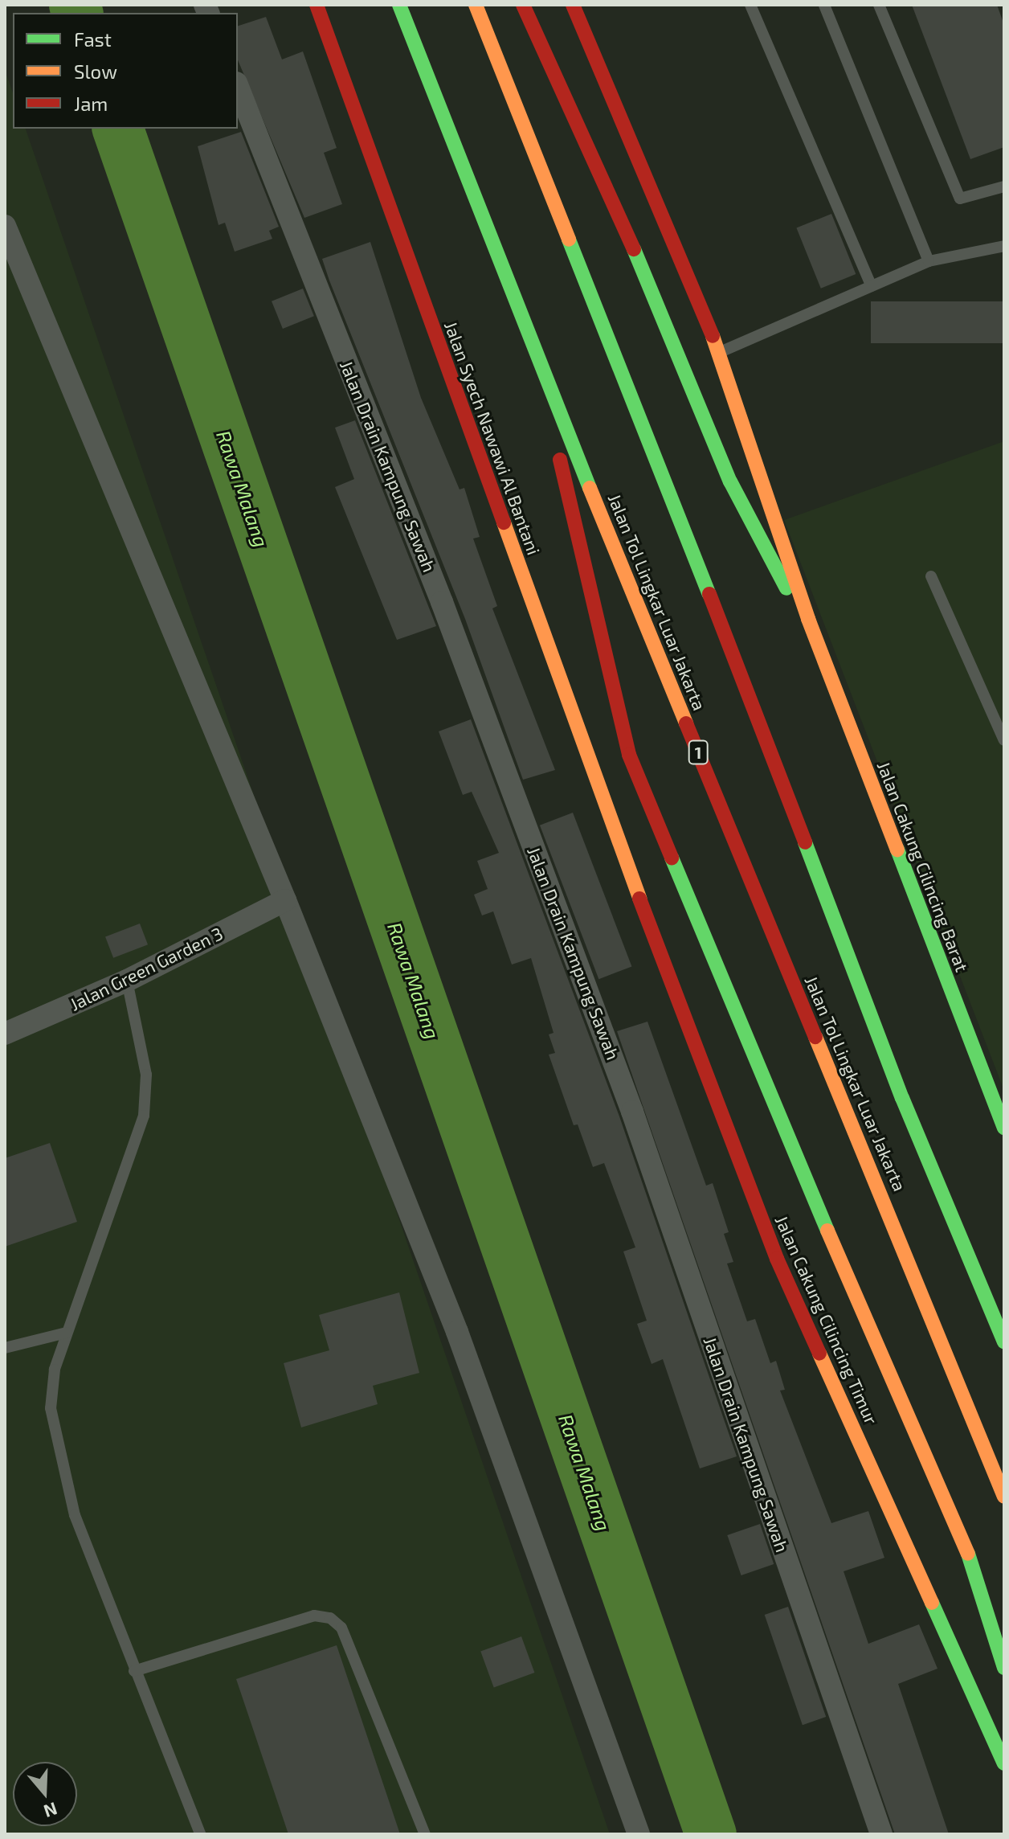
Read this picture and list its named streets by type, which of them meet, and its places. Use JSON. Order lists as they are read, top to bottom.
{
  "streets": {
    "highway": [
      "Jalan Syech Nawawi Al Bantani",
      "Jalan Tol Lingkar Luar Jakarta",
      "1",
      "Jalan Cakung Cilincing Barat",
      "Jalan Cakung Cilincing Timur"
    ],
    "street": ["Jalan Drain Kampung Sawah", "Jalan Green Garden 3"]
  },
  "crossings": [
    ["Jalan Syech Nawawi Al Bantani", "Jalan Cakung Cilincing Timur"]
  ],
  "water": ["Rawa Malang"],
  "legend": ["Fast", "Slow", "Jam"],
  "north": "bottom"
}
